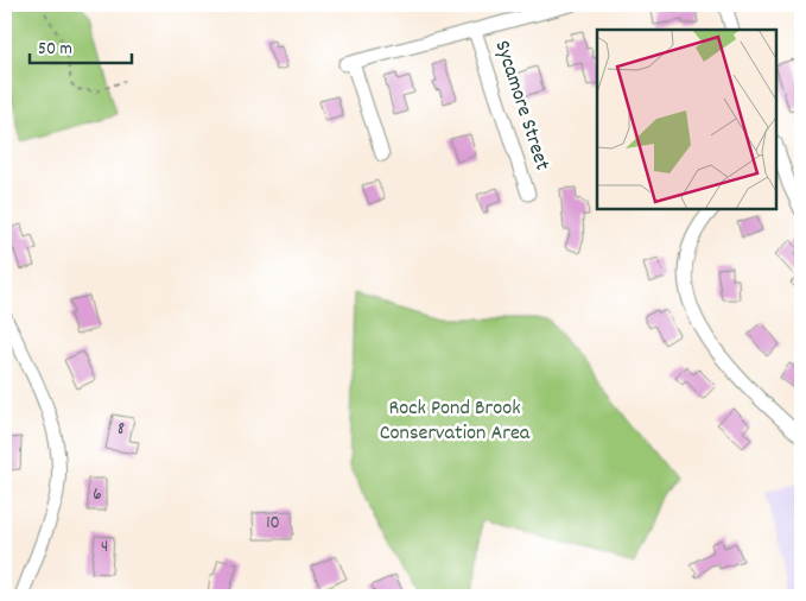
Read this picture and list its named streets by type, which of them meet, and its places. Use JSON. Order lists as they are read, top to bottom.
{
  "streets": {
    "street": ["Sycamore Street"]
  },
  "parks": ["Rock Pond Brook Conservation Area"],
  "house_numbers": [
    "8",
    "6",
    "10",
    "4"
  ],
  "scale_bar": "50 m"
}
